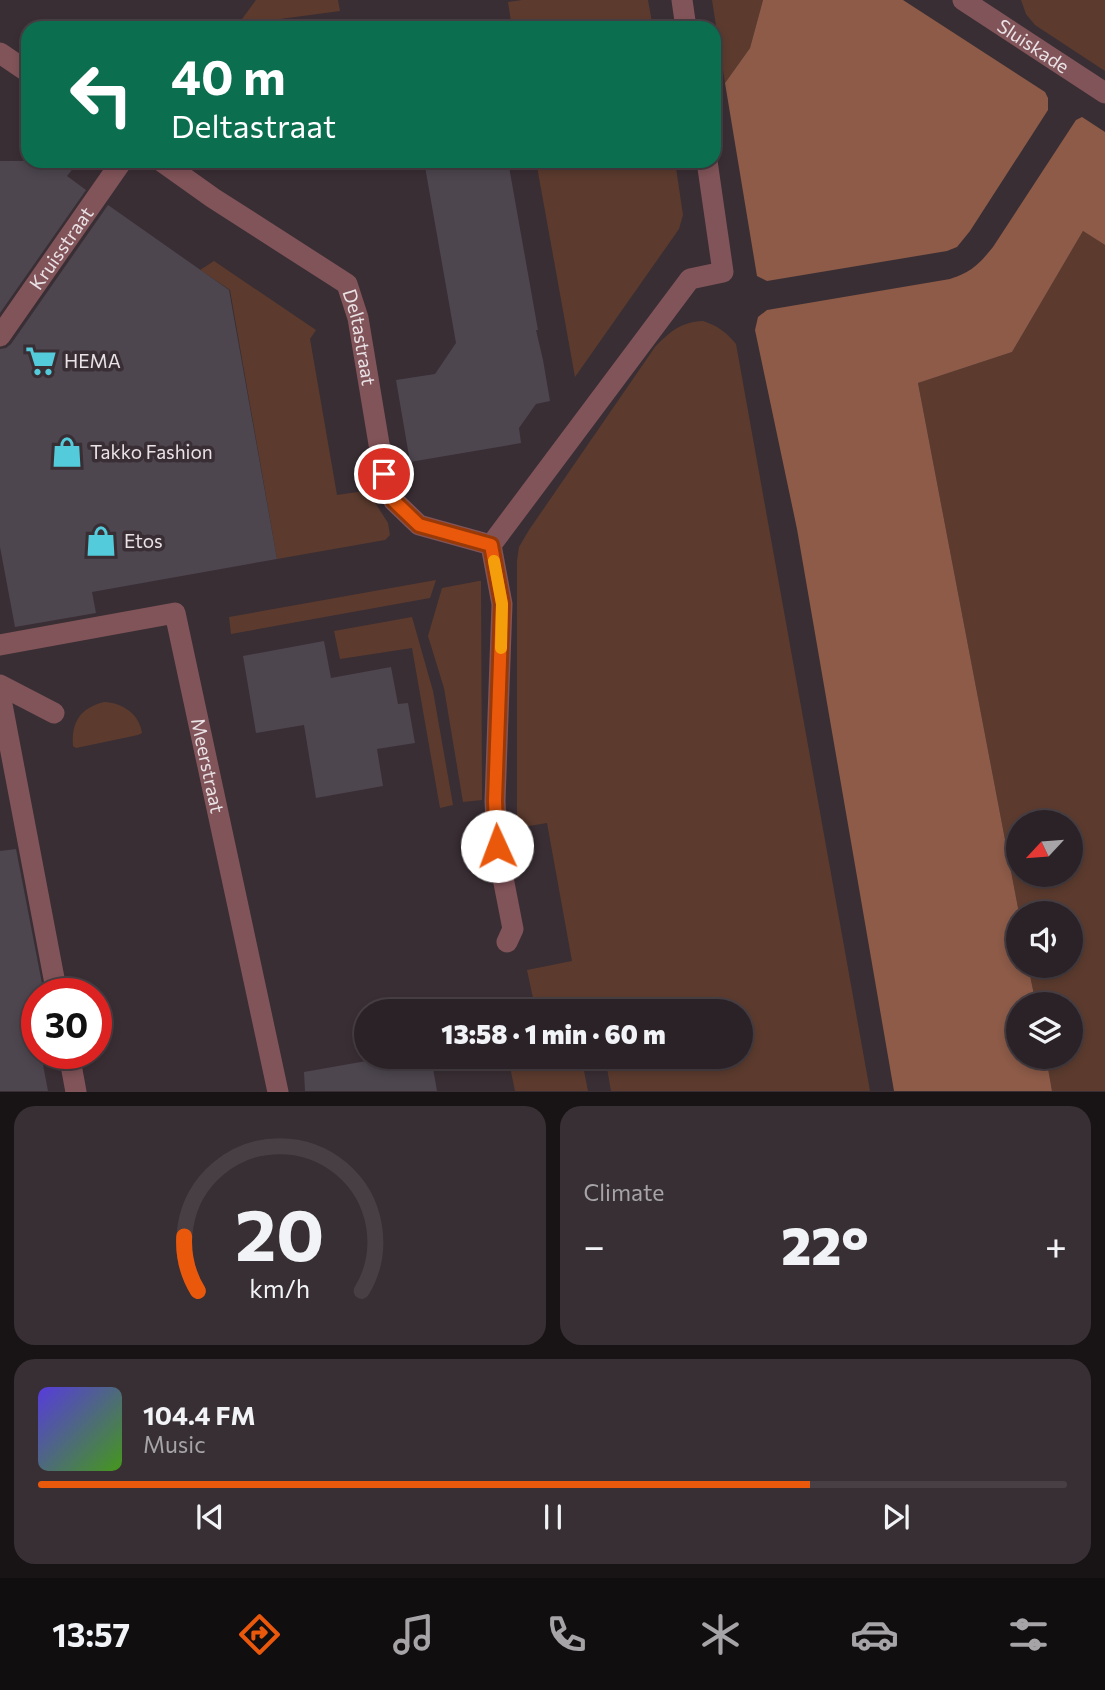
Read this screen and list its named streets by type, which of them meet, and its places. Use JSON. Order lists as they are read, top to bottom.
{
  "streets": {
    "street": [
      "Sluiskade",
      "Kruisstraat",
      "Deltastraat",
      "Meerstraat"
    ]
  },
  "places": {
    "supermarket": ["HEMA"],
    "shop": ["Takko Fashion", "Etos"]
  },
  "north": "bottom left",
  "page": {
    "turn": ["40 m", "Deltastraat"],
    "limit": "30",
    "trip": "13:58 · 1 min · 60 m",
    "tile": "Climate",
    "heat": ["−", "22°", "+"],
    "song": ["104.4 FM", "Music"],
    "tabs": "13:57",
    "gauge": ["20", "km/h"]
  }
}
